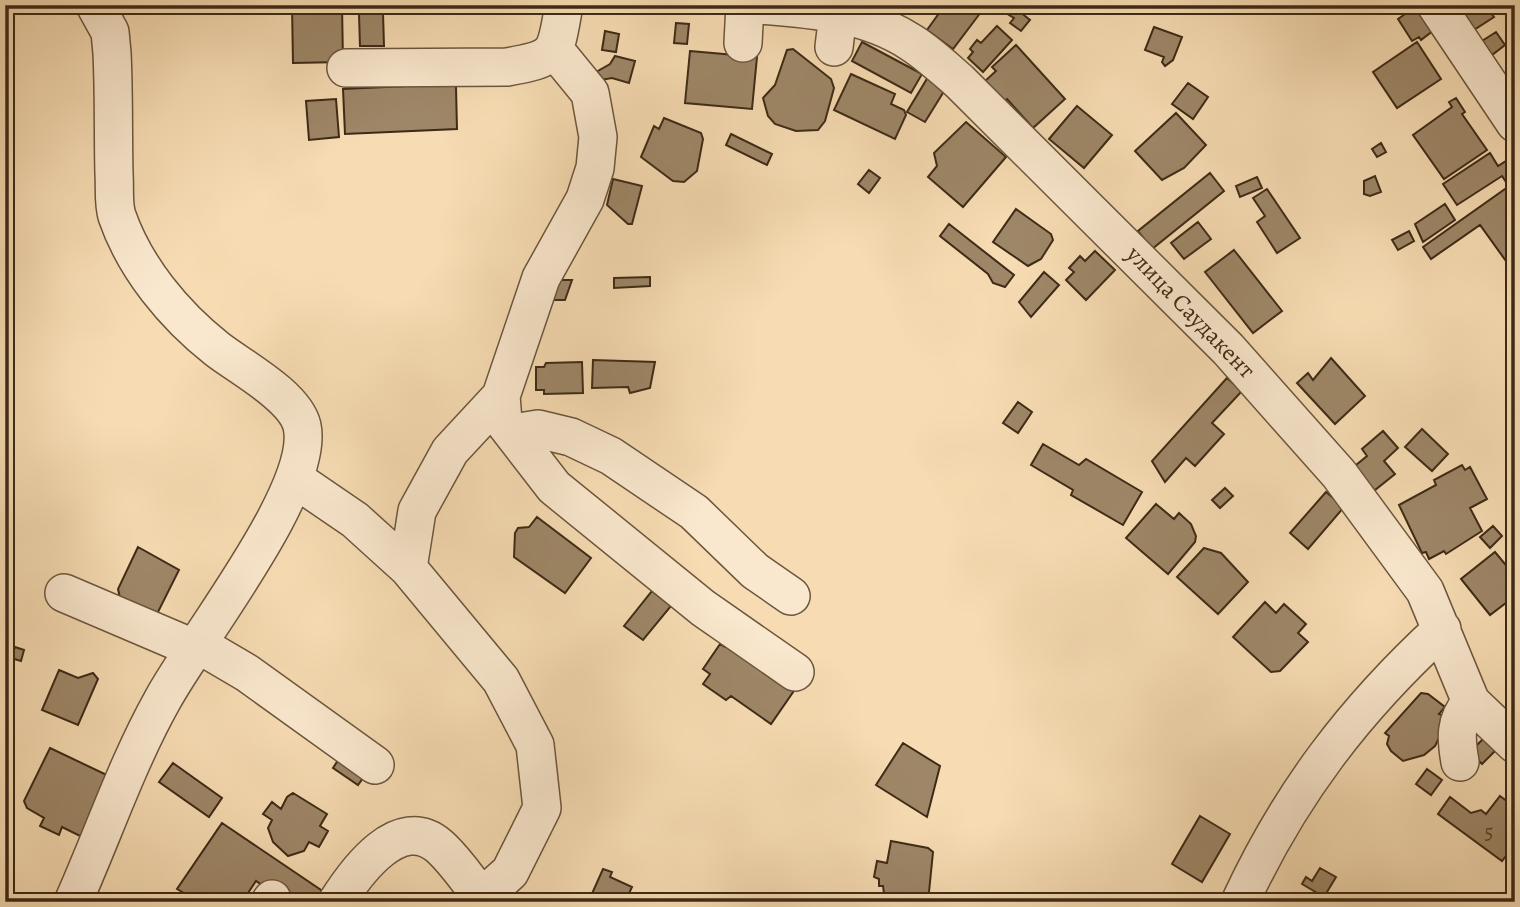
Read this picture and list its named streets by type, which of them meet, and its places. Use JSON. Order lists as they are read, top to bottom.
{
  "streets": {
    "street": ["улица Саудакент"]
  },
  "house_numbers": ["5"]
}
